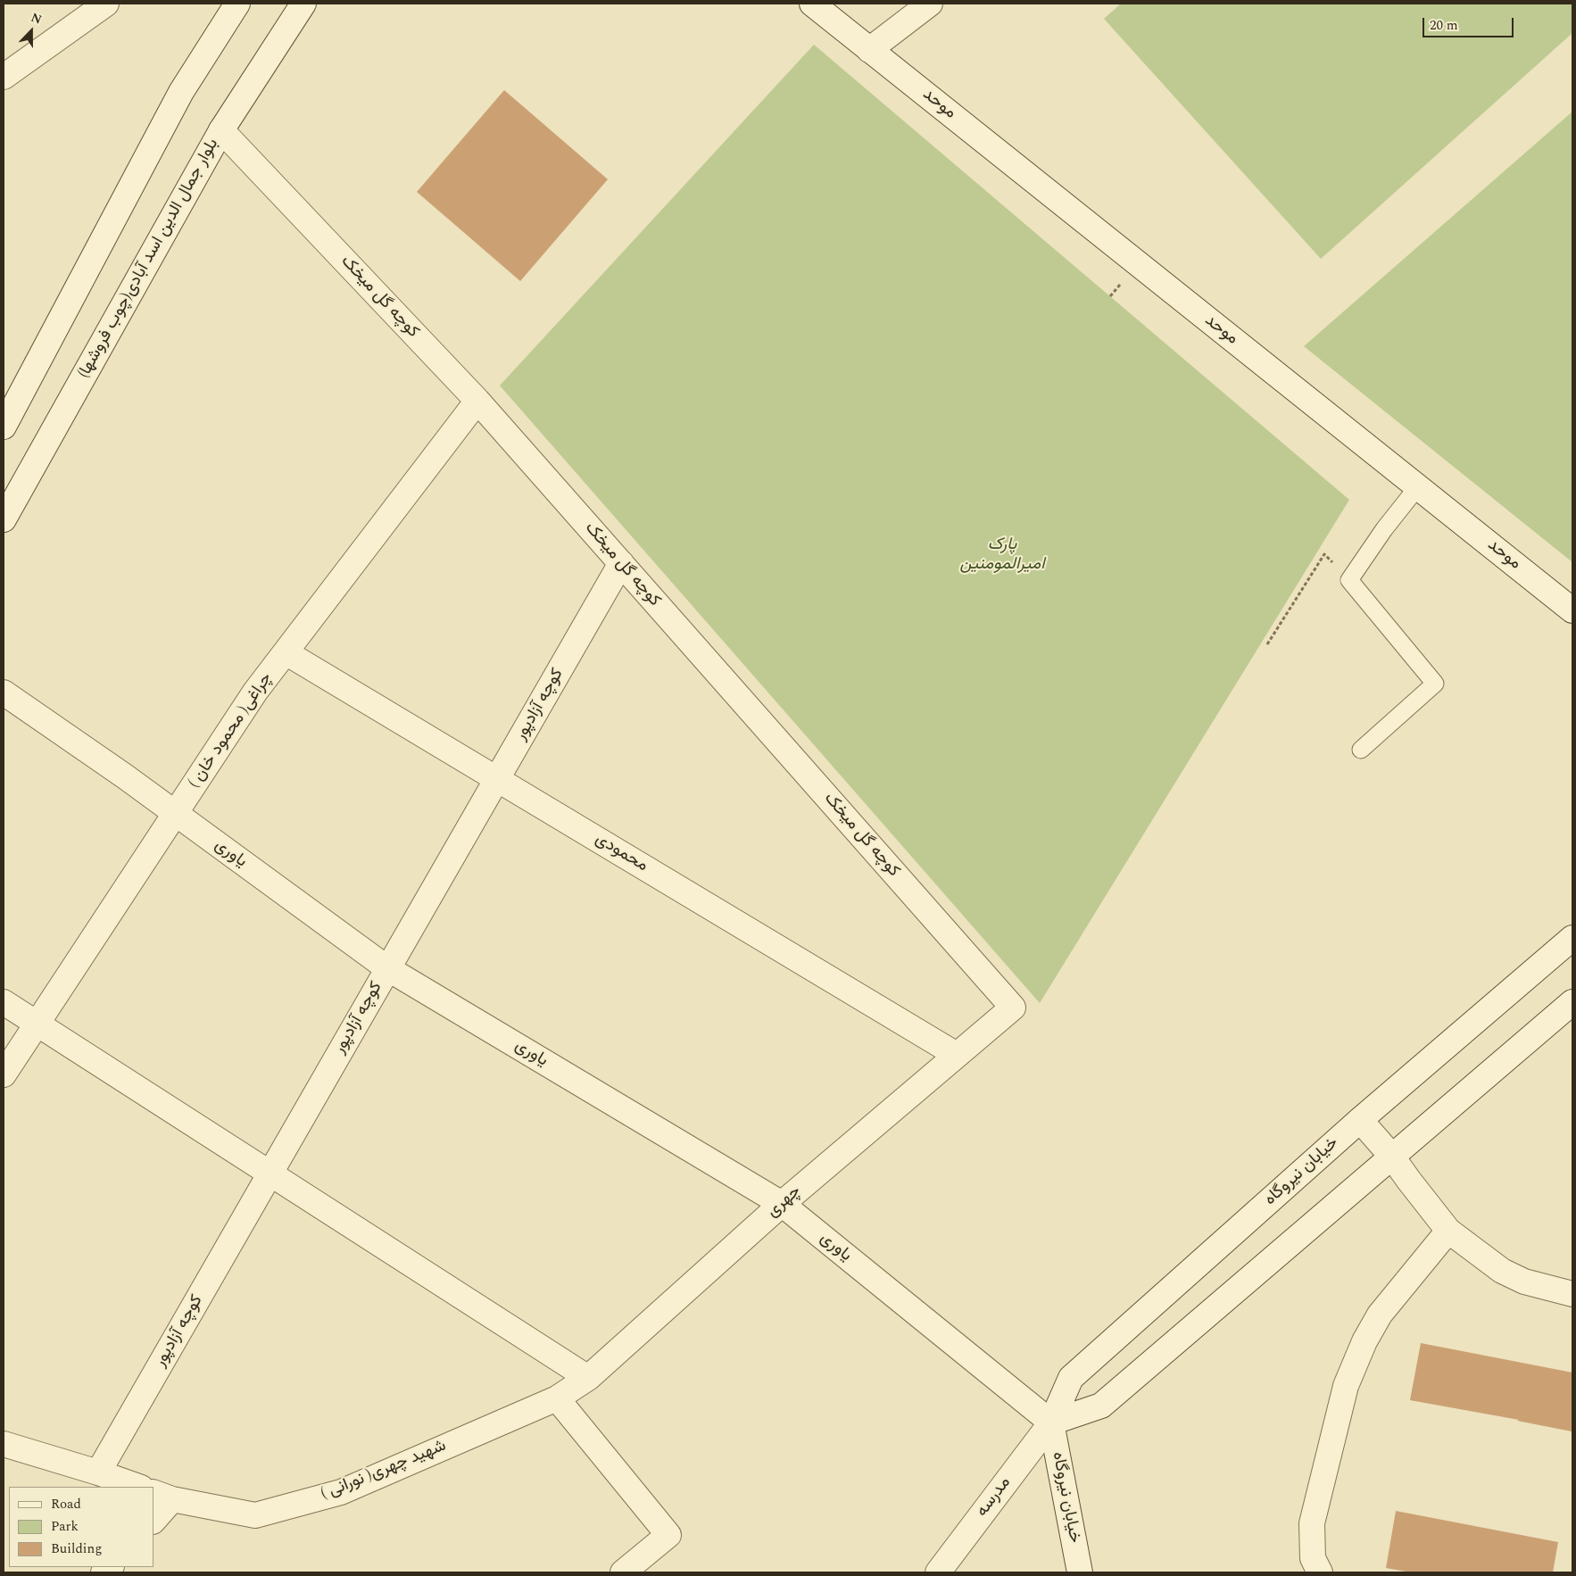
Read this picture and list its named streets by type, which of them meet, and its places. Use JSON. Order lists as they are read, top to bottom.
{
  "streets": {
    "street": [
      "موحد",
      "بلوار جمال الدین اسد آبادی(چوب فروشها)",
      "کوچه گل میخک",
      "کوچه آزادپور",
      "چراغی( محمود خان )",
      "محمودی",
      "یاوری",
      "خیابان نیروگاه",
      "چهری",
      "شهید چهری( نورانی )",
      "مدرسه"
    ]
  },
  "crossings": [
    ["بلوار جمال الدین اسد آبادی(چوب فروشها)", "کوچه گل میخک"],
    ["کوچه گل میخک", "کوچه آزادپور"],
    ["کوچه گل میخک", "چراغی( محمود خان )"],
    ["کوچه گل میخک", "چهری"],
    ["کوچه آزادپور", "محمودی"],
    ["کوچه آزادپور", "یاوری"],
    ["چراغی( محمود خان )", "محمودی"],
    ["چراغی( محمود خان )", "یاوری"],
    ["محمودی", "چهری"],
    ["یاوری", "خیابان نیروگاه"],
    ["یاوری", "چهری"],
    ["یاوری", "مدرسه"],
    ["خیابان نیروگاه", "مدرسه"],
    ["چهری", "شهید چهری( نورانی )"]
  ],
  "parks": ["پارک امیرالمومنین"],
  "legend": ["Road", "Park", "Building"],
  "scale_bar": "20 m",
  "north": "top"
}
